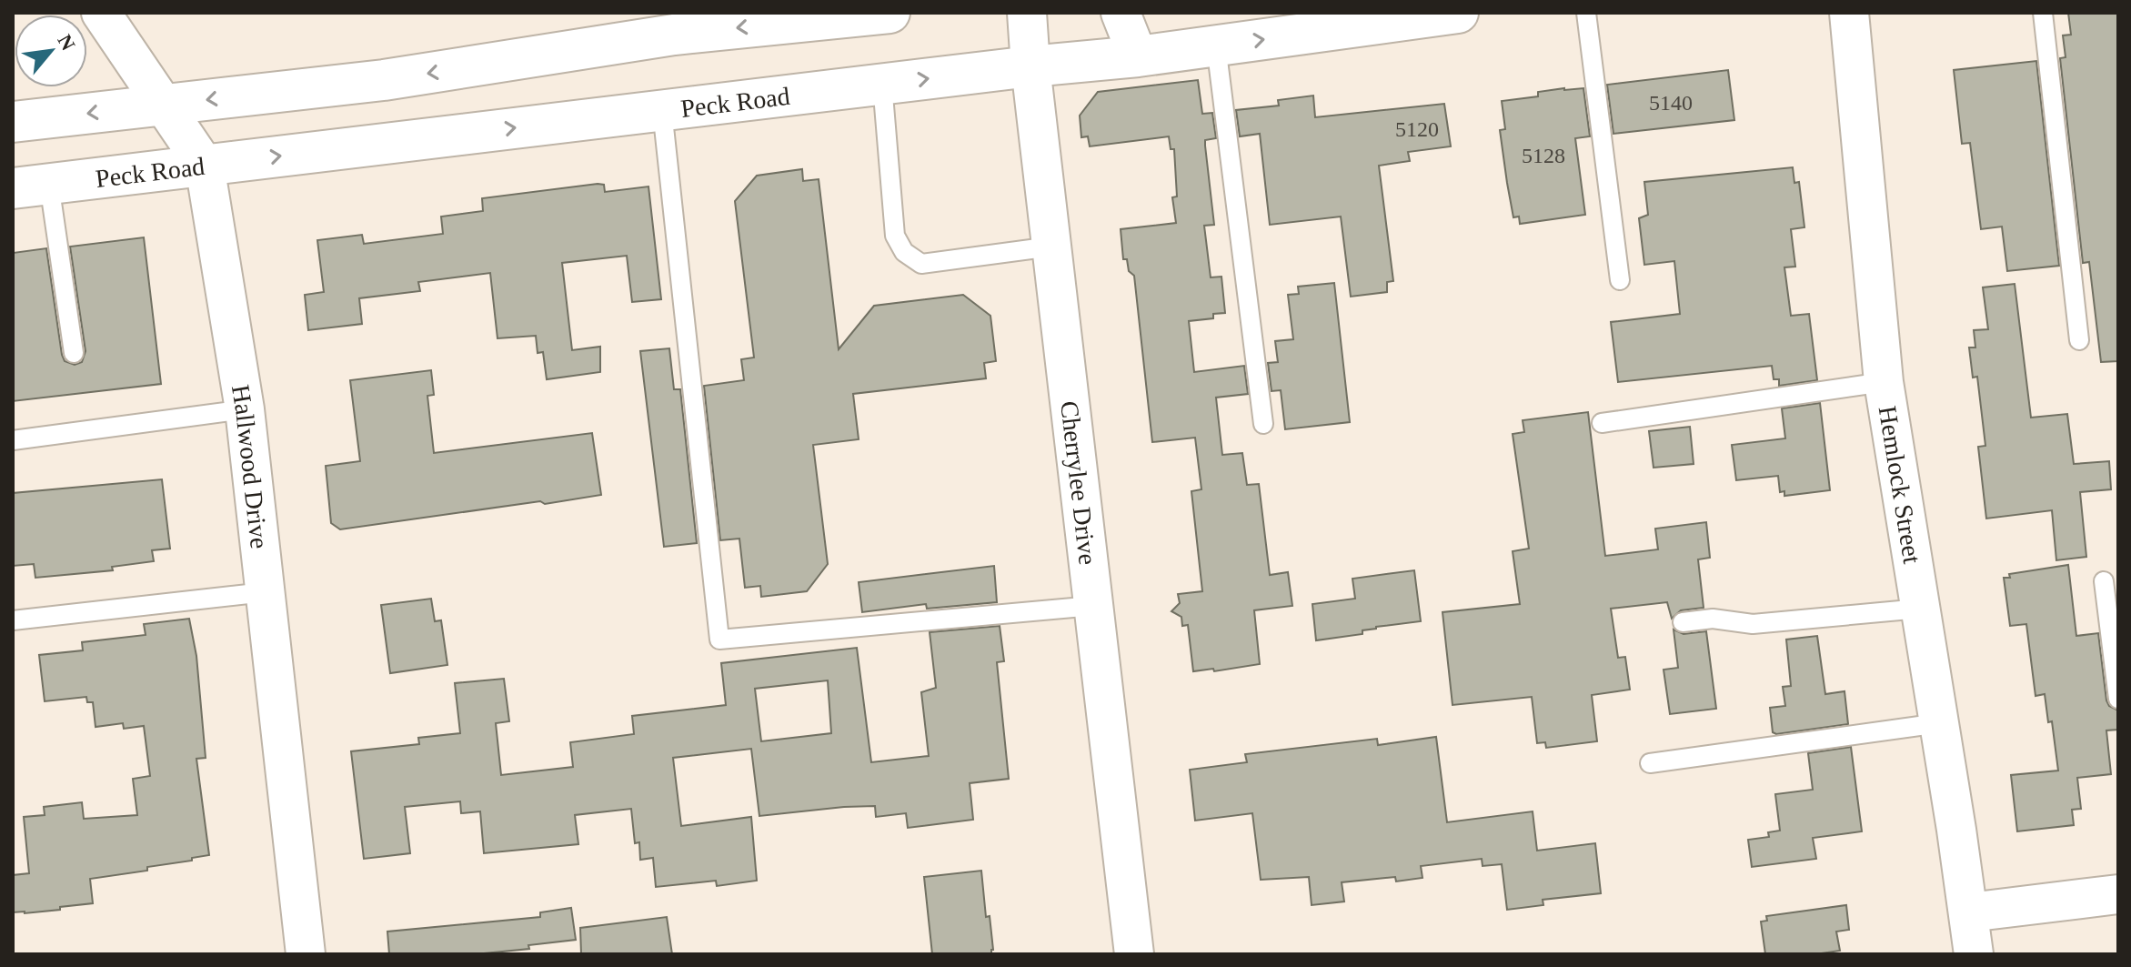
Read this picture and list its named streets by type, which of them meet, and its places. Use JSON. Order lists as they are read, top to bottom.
{
  "streets": {
    "main road": ["Peck Road"],
    "street": ["Hallwood Drive", "Cherrylee Drive", "Hemlock Street"]
  },
  "crossings": [
    ["Peck Road", "Hallwood Drive"],
    ["Peck Road", "Cherrylee Drive"]
  ],
  "house_numbers": ["5140", "5120", "5128"],
  "north": "top right"
}
